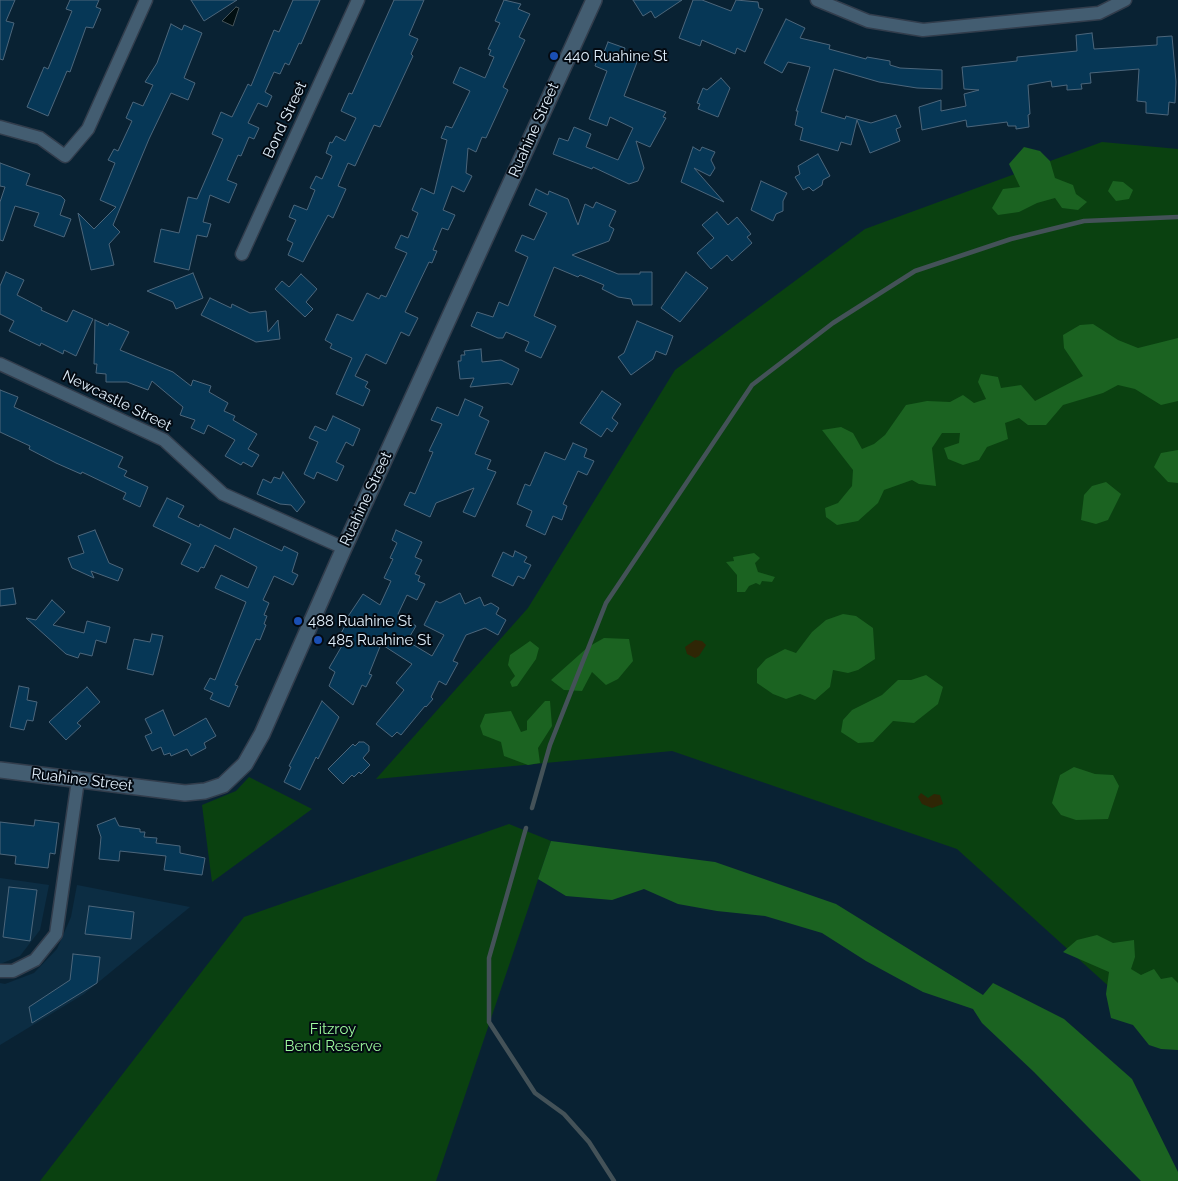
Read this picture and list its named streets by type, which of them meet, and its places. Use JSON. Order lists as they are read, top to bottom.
{
  "streets": {
    "street": ["Bond Street", "Ruahine Street", "Newcastle Street"]
  },
  "crossings": [
    ["Ruahine Street", "Newcastle Street"]
  ],
  "parks": ["Fitzroy Bend Reserve"],
  "places": ["440 Ruahine St", "488 Ruahine St", "485 Ruahine St"]
}
